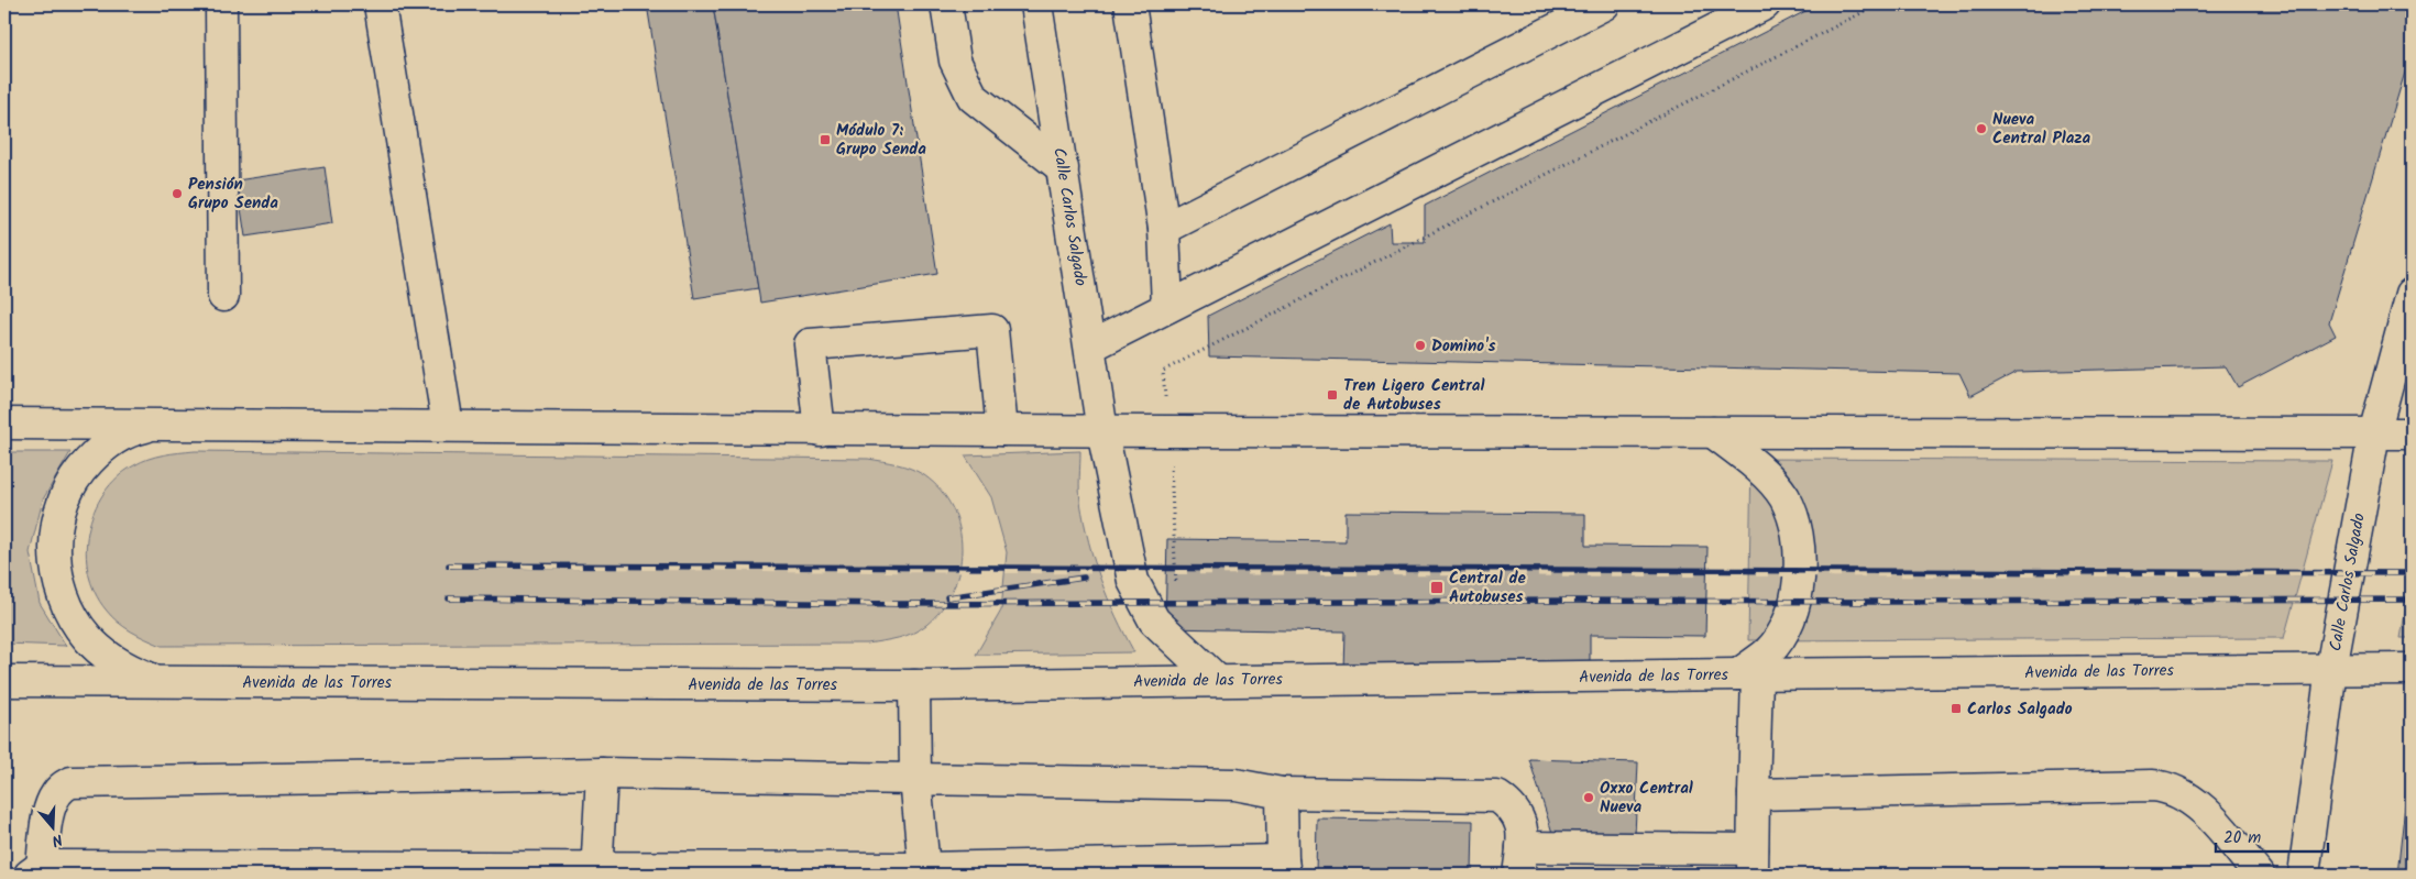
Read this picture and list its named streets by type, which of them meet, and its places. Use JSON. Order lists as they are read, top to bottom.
{
  "streets": {
    "street": ["Calle Carlos Salgado", "Avenida de las Torres"]
  },
  "crossings": [
    ["Calle Carlos Salgado", "Avenida de las Torres"]
  ],
  "places": {
    "other": [
      "Nueva Central Plaza",
      "Pensión Grupo Senda",
      "Domino's",
      "Oxxo Central Nueva"
    ],
    "transit": [
      "Módulo 7: Grupo Senda",
      "Tren Ligero Central de Autobuses",
      "Central de Autobuses",
      "Carlos Salgado"
    ]
  },
  "scale_bar": "20 m",
  "north": "bottom"
}
